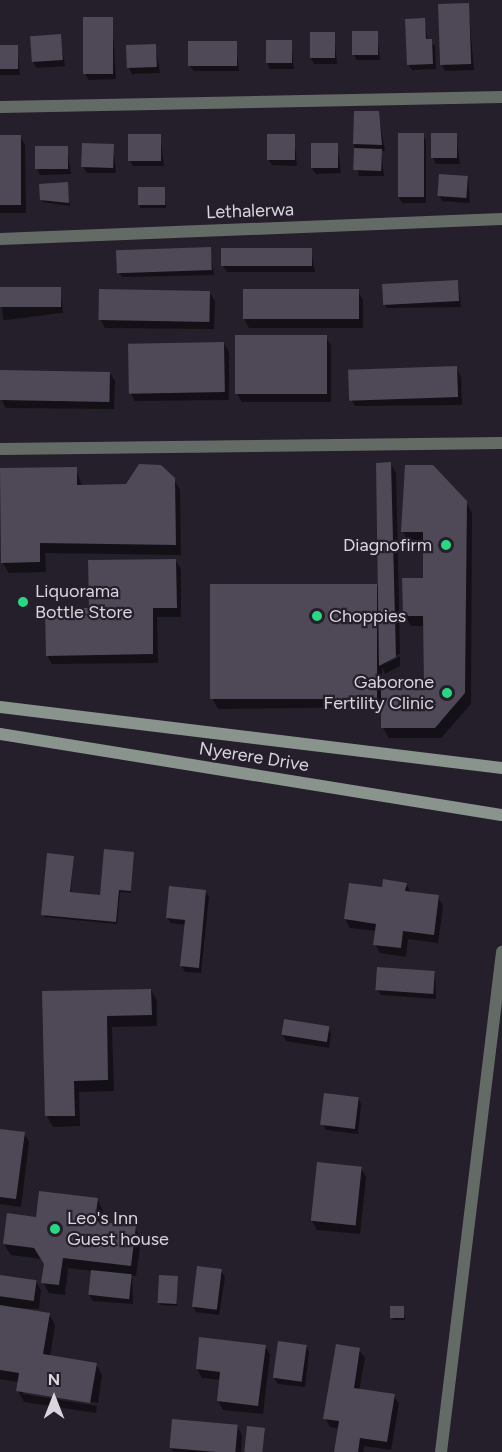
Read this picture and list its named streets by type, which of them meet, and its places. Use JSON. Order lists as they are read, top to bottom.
{
  "streets": {
    "main road": ["Nyerere Drive"],
    "street": ["Lethalerwa"]
  },
  "places": [
    "Diagnofirm",
    "Liquorama Bottle Store",
    "Choppies",
    "Gaborone Fertility Clinic",
    "Leo's Inn Guest house"
  ],
  "north": "top"
}
